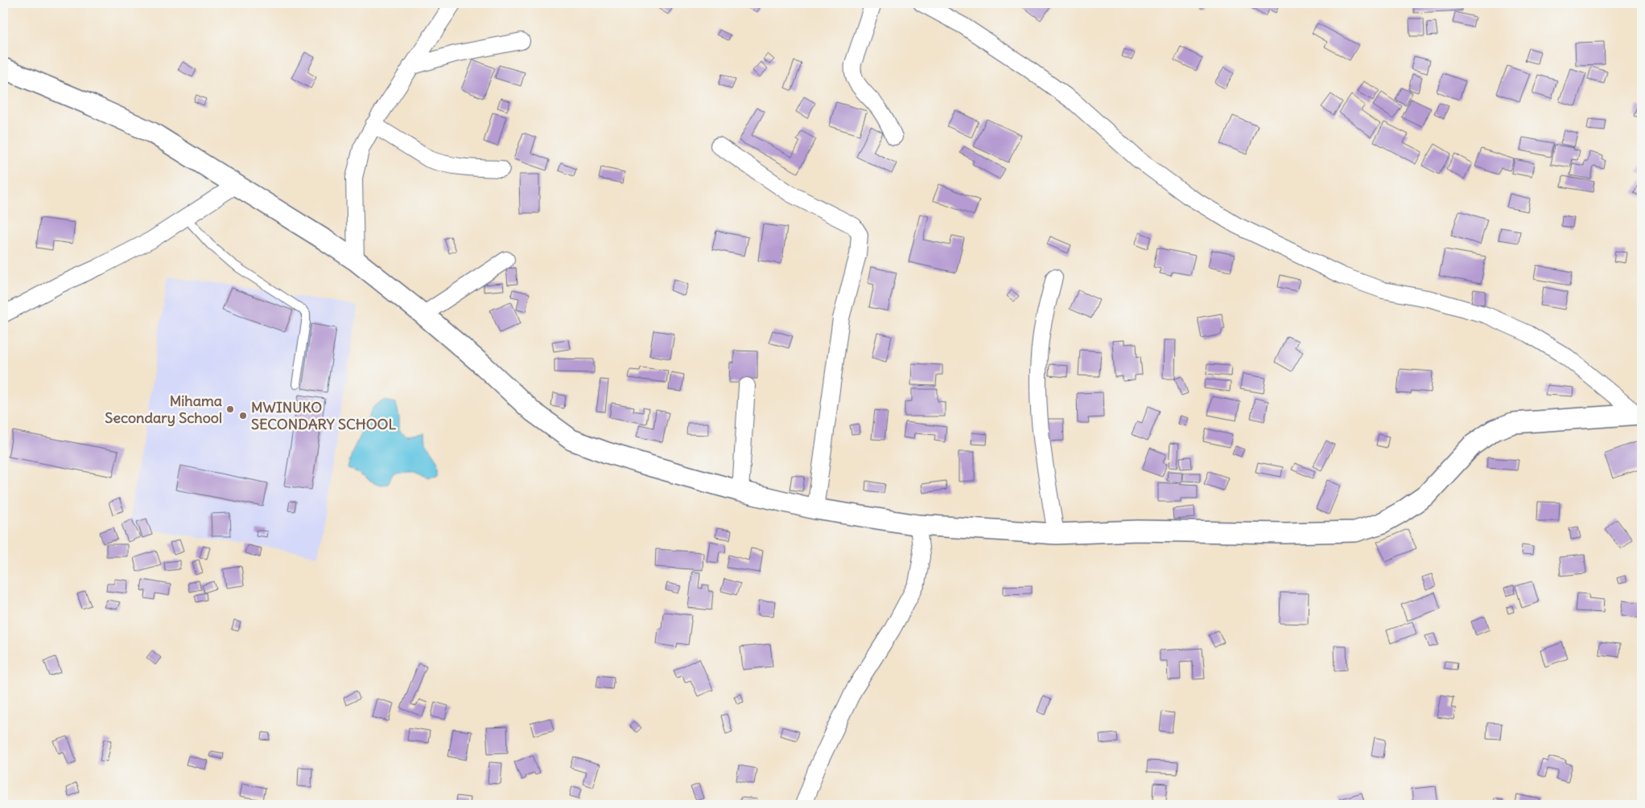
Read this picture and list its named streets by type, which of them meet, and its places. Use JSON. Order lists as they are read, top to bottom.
{
  "places": ["Mihama Secondary School", "MWINUKO SECONDARY SCHOOL"]
}
